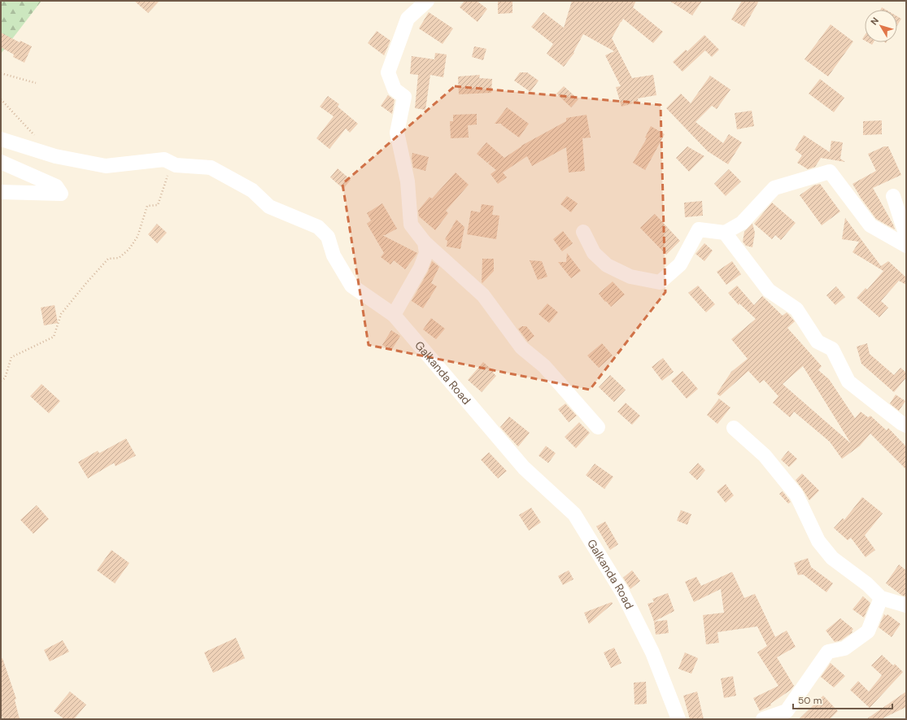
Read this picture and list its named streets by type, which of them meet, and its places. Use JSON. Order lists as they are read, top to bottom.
{
  "streets": {
    "street": ["Galkanda Road"]
  },
  "scale_bar": "50 m",
  "north": "top left"
}
